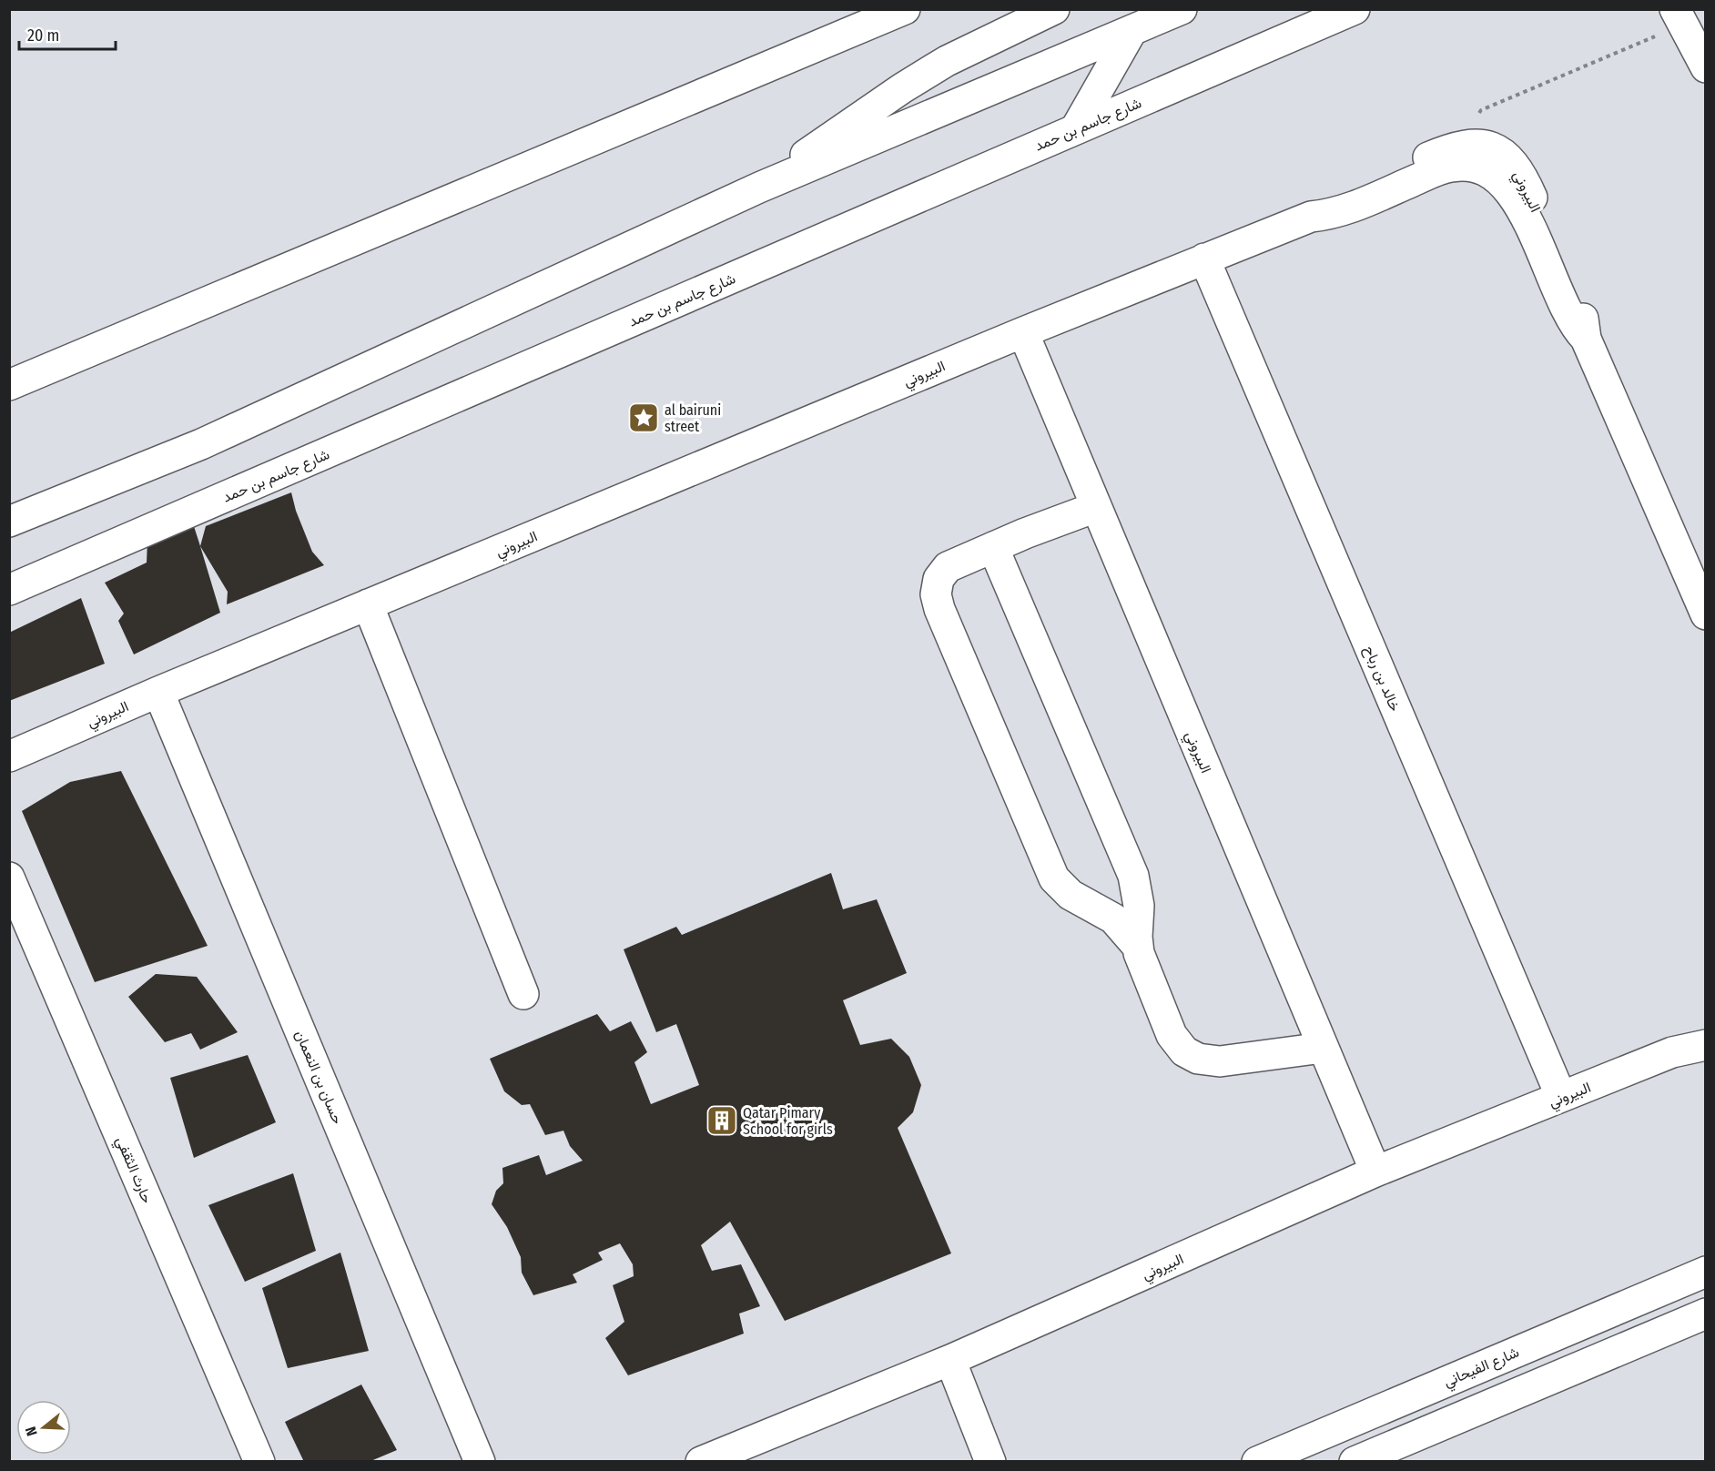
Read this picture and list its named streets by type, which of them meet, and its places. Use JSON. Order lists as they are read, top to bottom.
{
  "streets": {
    "street": [
      "شارع جاسم بن حمد",
      "البيروني",
      "خالد بن رباح",
      "حسان بن النعمان",
      "حارث الثقفي",
      "شارع الفيحاني"
    ]
  },
  "crossings": [
    ["البيروني", "خالد بن رباح"],
    ["البيروني", "حسان بن النعمان"]
  ],
  "places": {
    "place": ["al bairuni street"],
    "building": ["Qatar Pimary School for girls"]
  },
  "scale_bar": "20 m",
  "north": "left"
}
